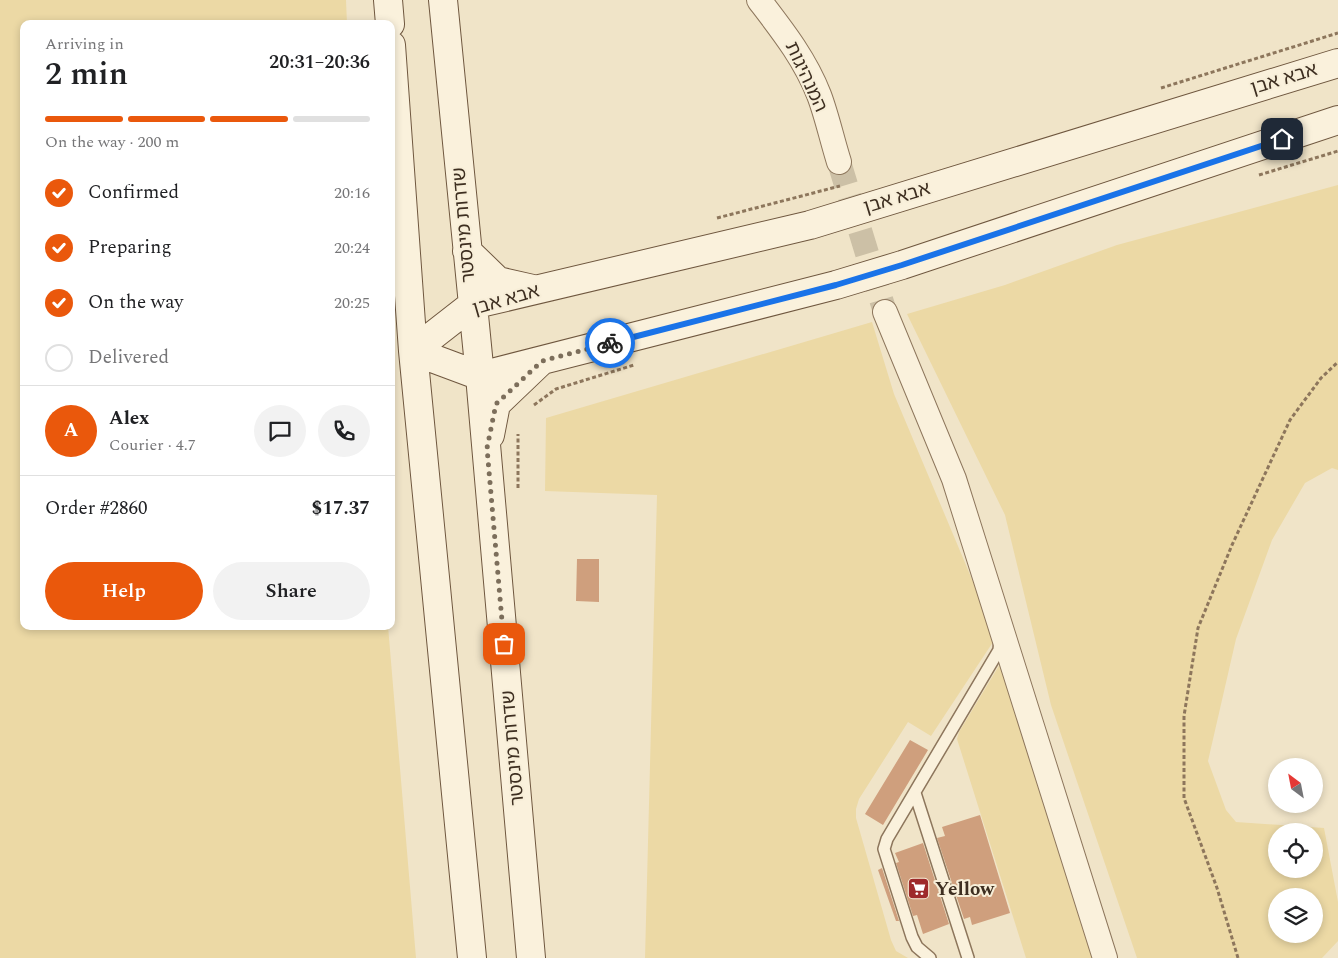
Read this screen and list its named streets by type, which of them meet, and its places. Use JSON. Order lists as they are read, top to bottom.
{
  "streets": {
    "street": ["המנהיגות", "אבא אבן", "שדרות מינסטר"]
  },
  "crossings": [
    ["אבא אבן", "שדרות מינסטר"]
  ],
  "places": {
    "supermarket": ["Yellow"]
  },
  "north": "top left",
  "page": {
    "heading": ["2 min", "Arriving in", "20:31–20:36"],
    "panel": [
      "Alex",
      "Courier · 4.7",
      "Order #2860",
      "$17.37"
    ],
    "bar": "On the way · 200 m",
    "list": [
      ["Confirmed", "20:16"],
      ["Preparing", "20:24"],
      ["On the way", "20:25"],
      "Delivered"
    ],
    "round": "A",
    "buttons": ["Help", "Share"]
  }
}
